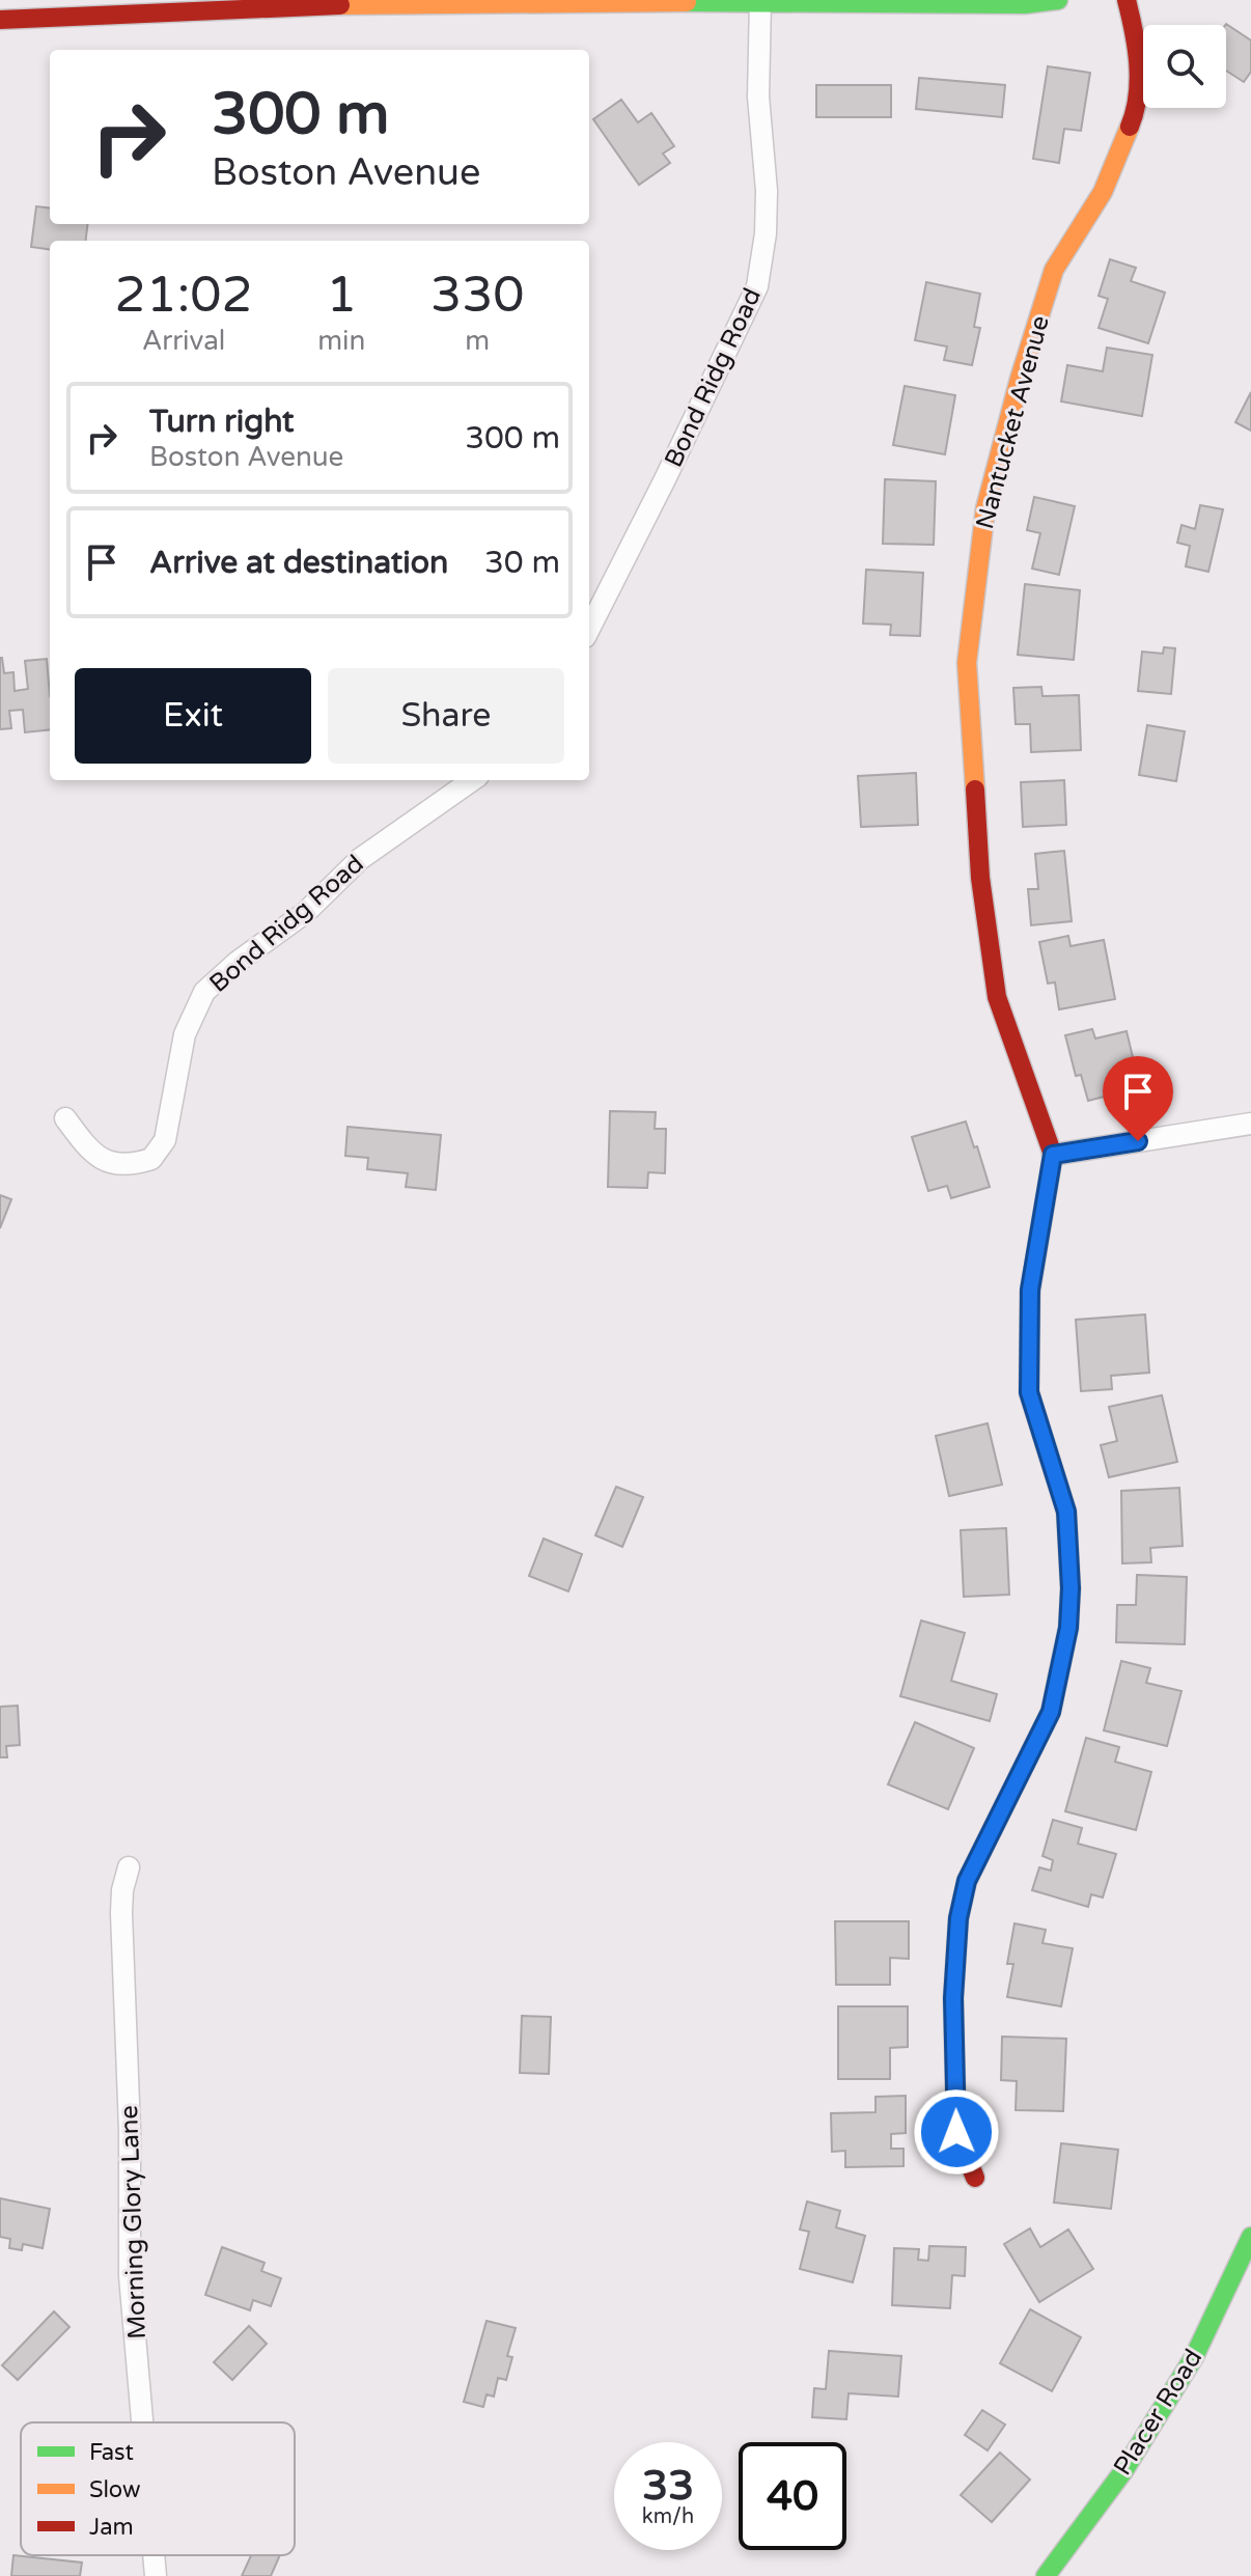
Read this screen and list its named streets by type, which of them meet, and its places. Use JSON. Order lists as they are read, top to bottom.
{
  "streets": {
    "street": [
      "Bond Ridg Road",
      "Nantucket Avenue",
      "Morning Glory Lane",
      "Placer Road"
    ]
  },
  "legend": ["Fast", "Slow", "Jam"],
  "page": {
    "turn": ["300 m", "Boston Avenue"],
    "eta": [
      "21:02",
      "Arrival",
      "1",
      "min",
      "330",
      "m"
    ],
    "list": [
      {
        "name": "Turn right",
        "note": "Boston Avenue",
        "value": "300 m"
      },
      {
        "name": "Arrive at destination",
        "value": "30 m"
      }
    ],
    "buttons": ["Exit", "Share"],
    "speed": "33 km/h",
    "limit": "40"
  }
}
